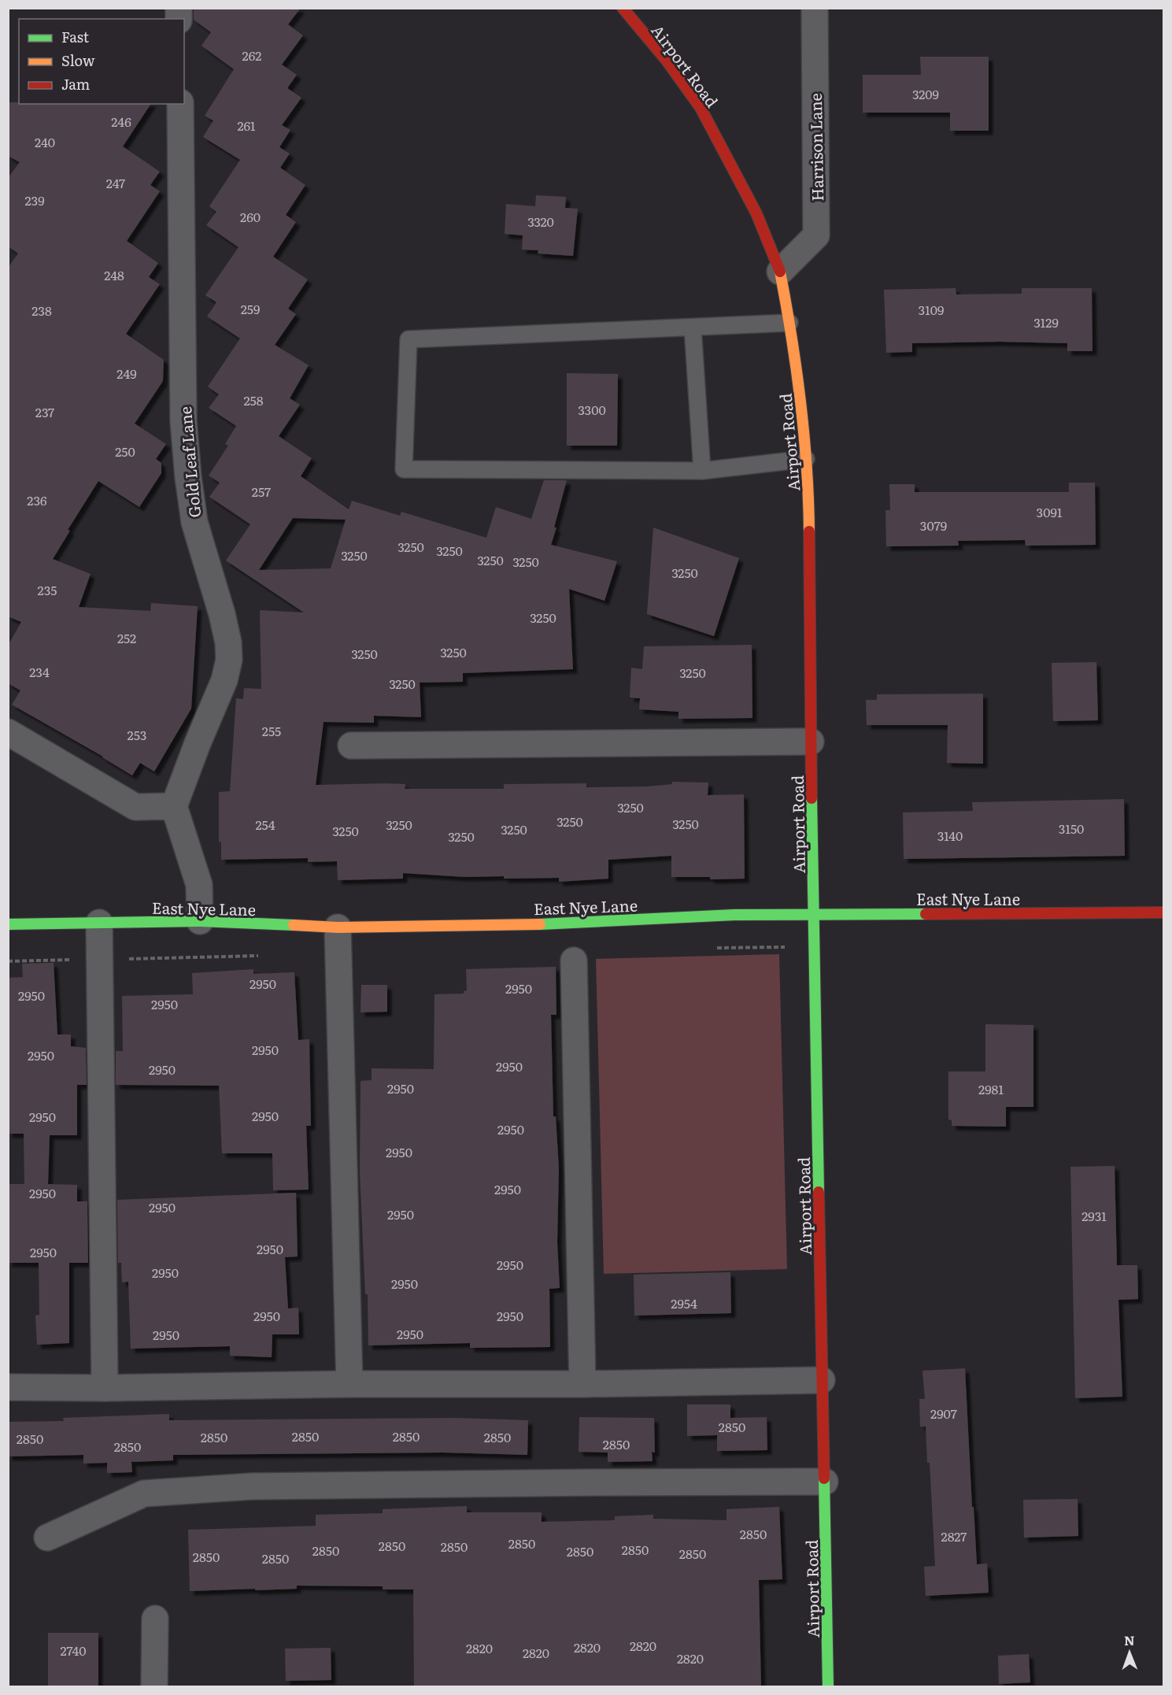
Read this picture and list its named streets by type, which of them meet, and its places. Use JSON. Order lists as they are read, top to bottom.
{
  "streets": {
    "street": [
      "Airport Road",
      "Harrison Lane",
      "Gold Leaf Lane",
      "East Nye Lane"
    ]
  },
  "crossings": [
    ["Airport Road", "Harrison Lane"],
    ["Airport Road", "East Nye Lane"]
  ],
  "house_numbers": [
    "262",
    "3209",
    "246",
    "261",
    "240",
    "247",
    "239",
    "260",
    "3320",
    "248",
    "259",
    "3109",
    "238",
    "3129",
    "249",
    "258",
    "3300",
    "237",
    "250",
    "257",
    "236",
    "3091",
    "3079",
    "3250",
    "3250",
    "3250",
    "3250",
    "3250",
    "3250",
    "235",
    "3250",
    "252",
    "3250",
    "3250",
    "234",
    "3250",
    "3250",
    "255",
    "253",
    "3250",
    "3250",
    "3250",
    "254",
    "3250",
    "3150",
    "3250",
    "3250",
    "3140",
    "3250",
    "2950",
    "2950",
    "2950",
    "2950",
    "2950",
    "2950",
    "2950",
    "2950",
    "2950",
    "2981",
    "2950",
    "2950",
    "2950",
    "2950",
    "2950",
    "2950",
    "2950",
    "2950",
    "2931",
    "2950",
    "2950",
    "2950",
    "2950",
    "2950",
    "2954",
    "2950",
    "2950",
    "2950",
    "2950",
    "2907",
    "2850",
    "2850",
    "2850",
    "2850",
    "2850",
    "2850",
    "2850",
    "2850",
    "2850",
    "2827",
    "2850",
    "2850",
    "2850",
    "2850",
    "2850",
    "2850",
    "2850",
    "2850",
    "2850",
    "2820",
    "2820",
    "2820",
    "2740",
    "2820",
    "2820"
  ],
  "legend": ["Fast", "Slow", "Jam"],
  "north": "top"
}
